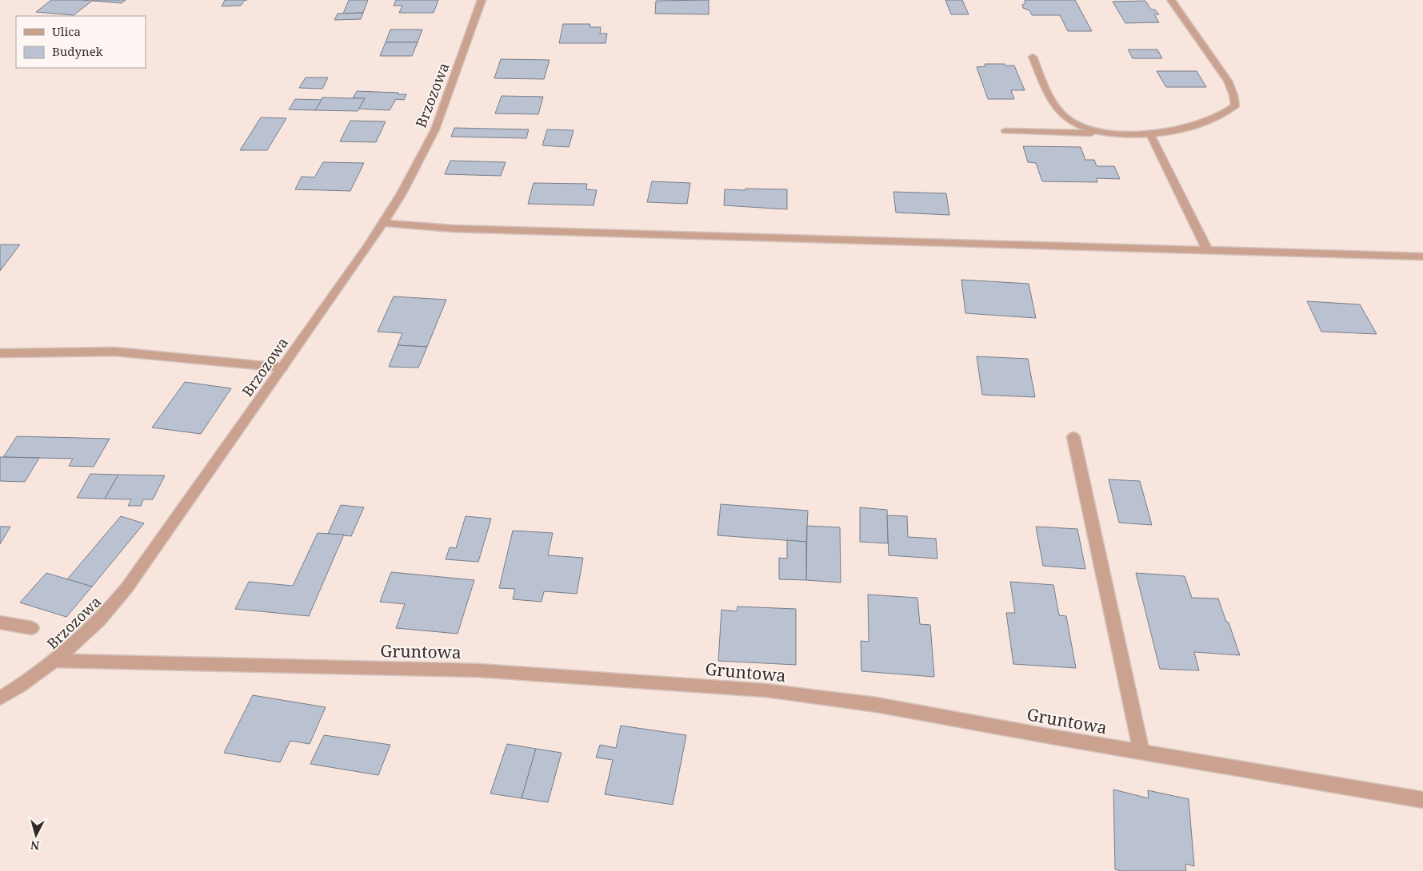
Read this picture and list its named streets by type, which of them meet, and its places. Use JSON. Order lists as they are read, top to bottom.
{
  "streets": {
    "street": ["Brzozowa", "Gruntowa"]
  },
  "crossings": [
    ["Brzozowa", "Gruntowa"]
  ],
  "legend": ["Ulica", "Budynek"],
  "north": "bottom"
}
